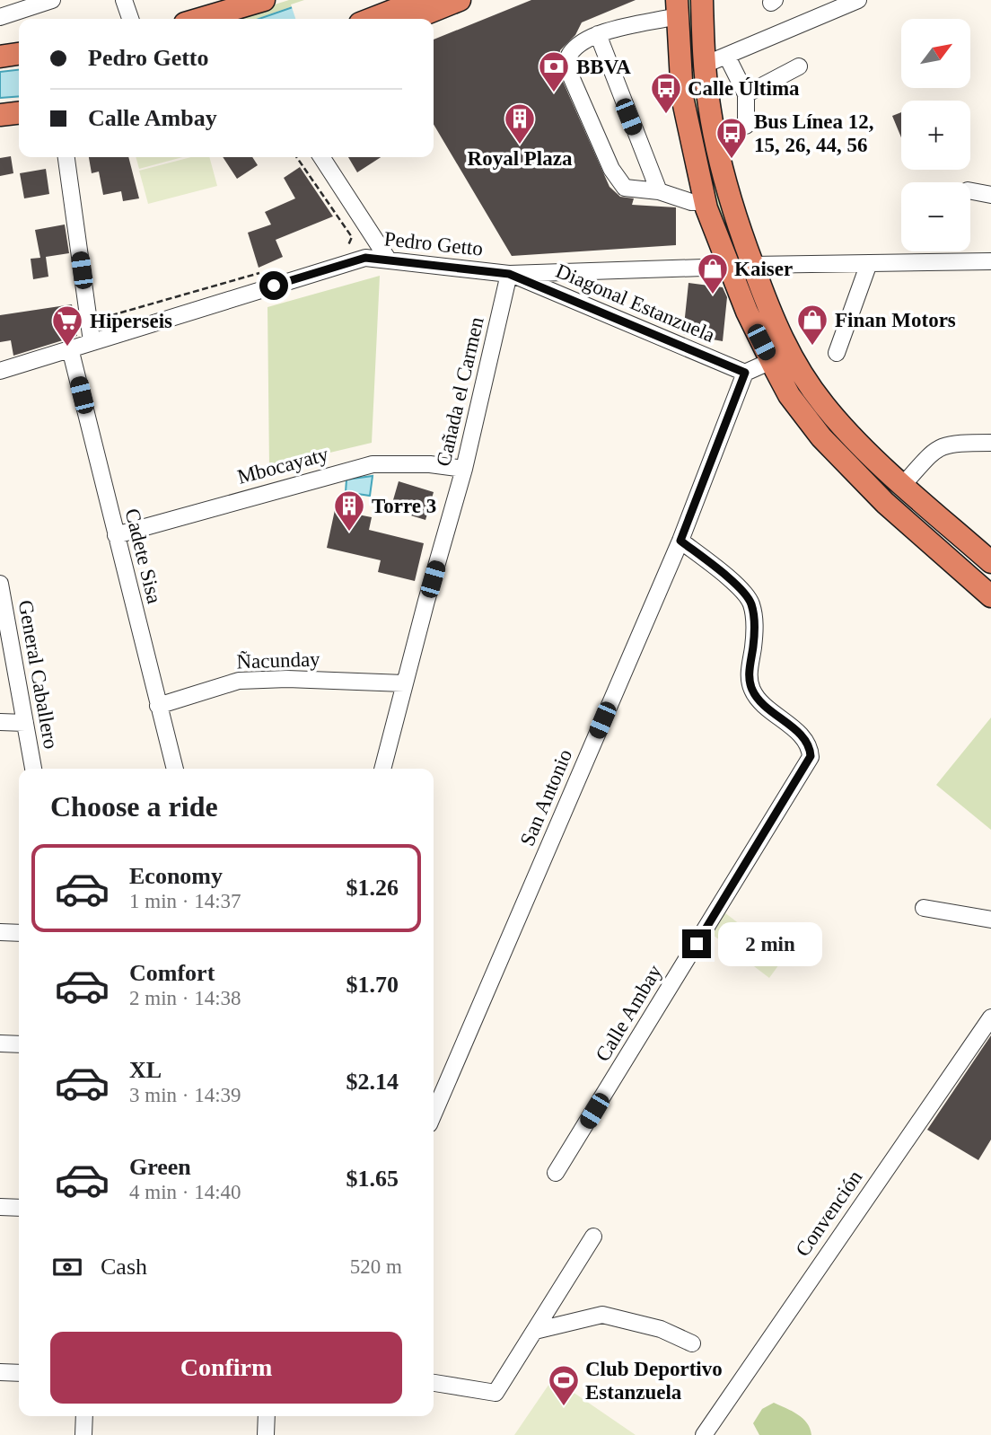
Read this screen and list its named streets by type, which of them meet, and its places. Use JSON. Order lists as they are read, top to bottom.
{
  "streets": {
    "street": [
      "Pedro Getto",
      "Diagonal Estanzuela",
      "Cañada el Carmen",
      "Mbocayaty",
      "Cadete Sisa",
      "Ñacunday",
      "General Caballero",
      "San Antonio",
      "Calle Ambay",
      "Convención"
    ]
  },
  "crossings": [
    ["Pedro Getto", "Diagonal Estanzuela"],
    ["Pedro Getto", "Cañada el Carmen"],
    ["Pedro Getto", "Cadete Sisa"],
    ["Diagonal Estanzuela", "Cañada el Carmen"],
    ["Diagonal Estanzuela", "San Antonio"],
    ["Cañada el Carmen", "Mbocayaty"],
    ["Cañada el Carmen", "Ñacunday"],
    ["Mbocayaty", "Cadete Sisa"],
    ["Cadete Sisa", "Ñacunday"],
    ["San Antonio", "Calle Ambay"]
  ],
  "places": {
    "bank": ["BBVA"],
    "bus stop": ["Calle Última", "Bus Línea 12, 15, 26, 44, 56"],
    "building": ["Royal Plaza", "Torre 3"],
    "shop": ["Kaiser", "Finan Motors"],
    "supermarket": ["Hiperseis"],
    "sports": ["Club Deportivo Estanzuela"]
  },
  "north": "top right",
  "page": {
    "map_buttons": ["+", "−"],
    "banner": ["Pedro Getto", "Calle Ambay"],
    "heading": "Choose a ride",
    "list": [
      {
        "name": "Economy",
        "note": "1 min · 14:37",
        "value": "$1.26"
      },
      {
        "name": "Comfort",
        "note": "2 min · 14:38",
        "value": "$1.70"
      },
      {
        "name": "XL",
        "note": "3 min · 14:39",
        "value": "$2.14"
      },
      {
        "name": "Green",
        "note": "4 min · 14:40",
        "value": "$1.65"
      }
    ],
    "bubble": "2 min",
    "pay": ["Cash", "520 m"],
    "buttons": "Confirm"
  }
}
